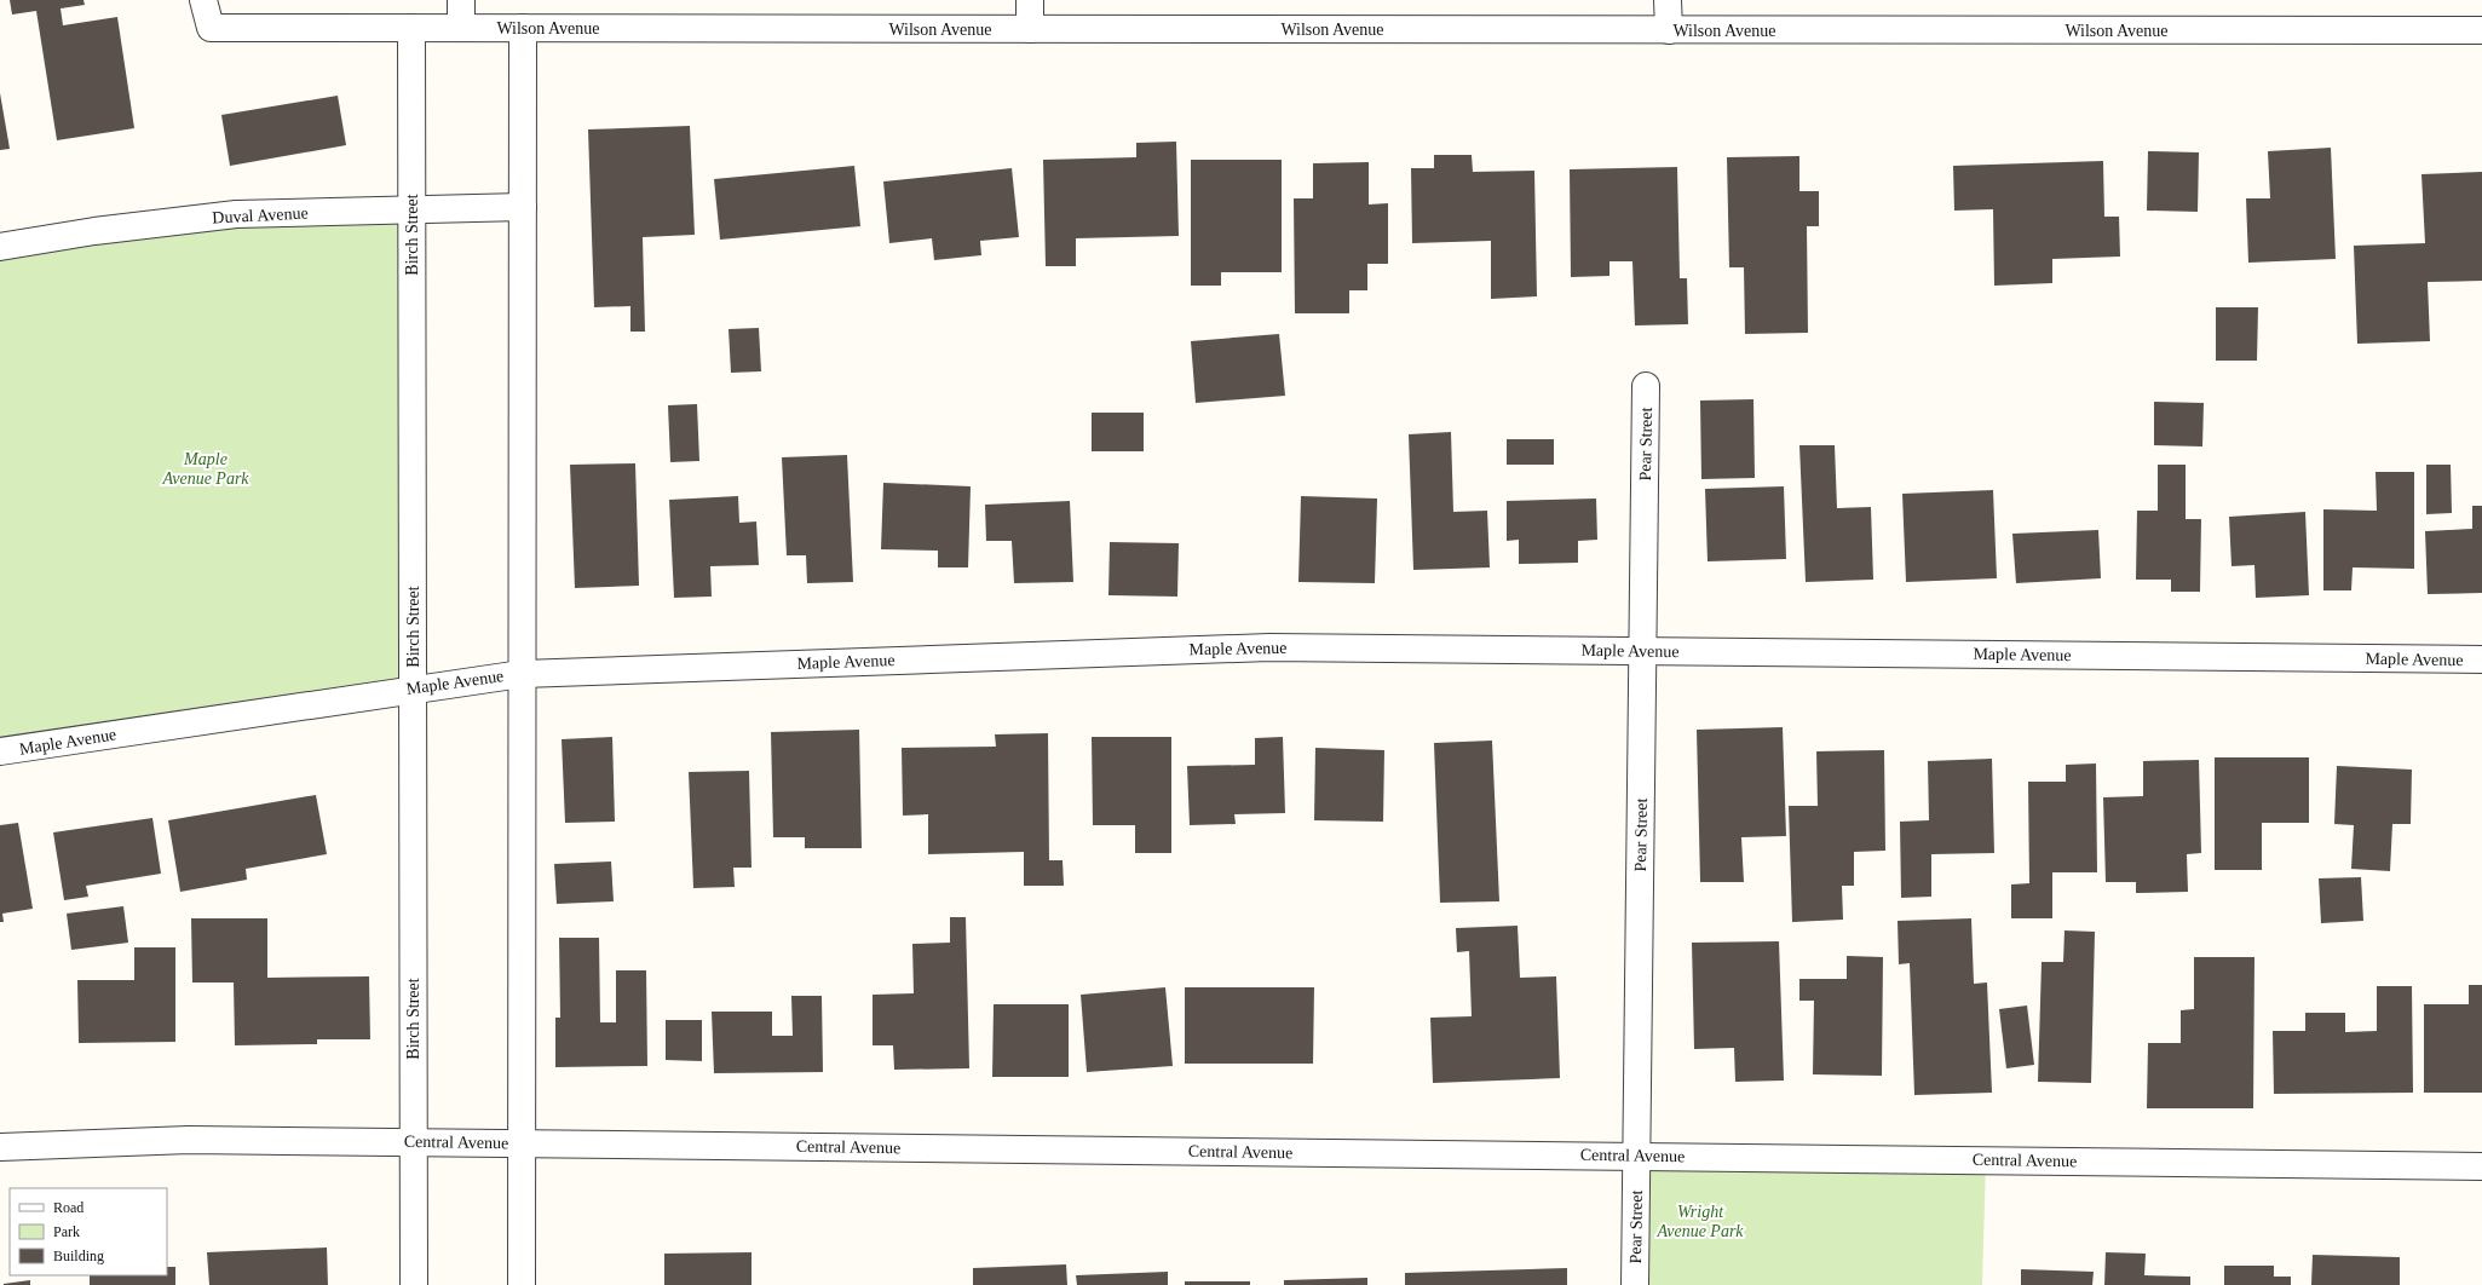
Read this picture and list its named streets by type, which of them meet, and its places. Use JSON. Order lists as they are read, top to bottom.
{
  "streets": {
    "street": [
      "Wilson Avenue",
      "Duval Avenue",
      "Birch Street",
      "Pear Street",
      "Maple Avenue",
      "Central Avenue"
    ]
  },
  "crossings": [
    ["Wilson Avenue", "Birch Street"],
    ["Duval Avenue", "Birch Street"],
    ["Birch Street", "Maple Avenue"],
    ["Birch Street", "Central Avenue"],
    ["Pear Street", "Maple Avenue"],
    ["Pear Street", "Central Avenue"]
  ],
  "parks": ["Maple Avenue Park", "Wright Avenue Park"],
  "legend": ["Road", "Park", "Building"]
}
